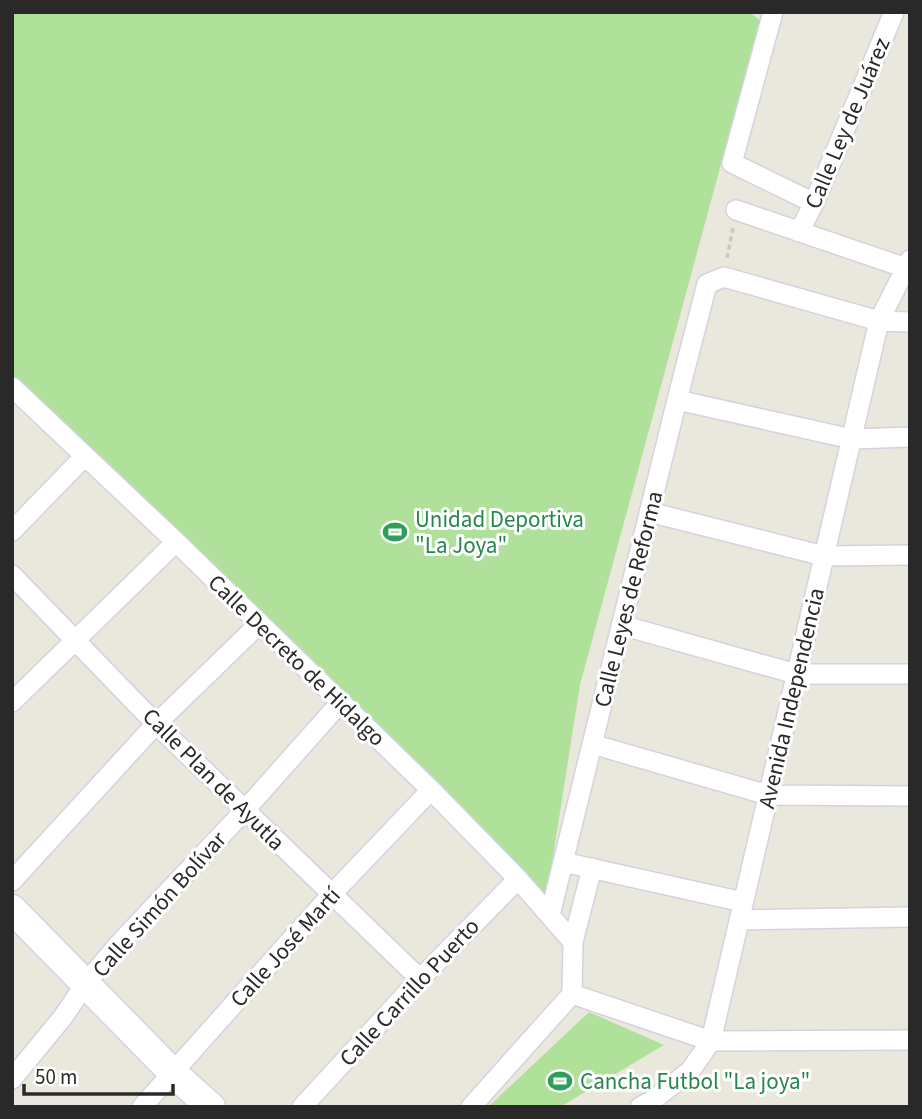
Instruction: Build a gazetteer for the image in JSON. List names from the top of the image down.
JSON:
{
  "streets": {
    "street": [
      "Calle Ley de Juárez",
      "Calle Leyes de Reforma",
      "Calle Decreto de Hidalgo",
      "Avenida Independencia",
      "Calle Plan de Ayutla",
      "Calle Simón Bolívar",
      "Calle José Martí",
      "Calle Carrillo Puerto"
    ]
  },
  "crossings": [
    ["Calle Leyes de Reforma", "Calle Decreto de Hidalgo"],
    ["Calle Decreto de Hidalgo", "Calle Simón Bolívar"],
    ["Calle Decreto de Hidalgo", "Calle José Martí"],
    ["Calle Decreto de Hidalgo", "Calle Carrillo Puerto"],
    ["Calle Plan de Ayutla", "Calle Simón Bolívar"],
    ["Calle Plan de Ayutla", "Calle José Martí"],
    ["Calle Plan de Ayutla", "Calle Carrillo Puerto"]
  ],
  "places": {
    "sports": ["Unidad Deportiva \"La Joya\"", "Cancha Futbol \"La joya\""]
  },
  "scale_bar": "50 m"
}
